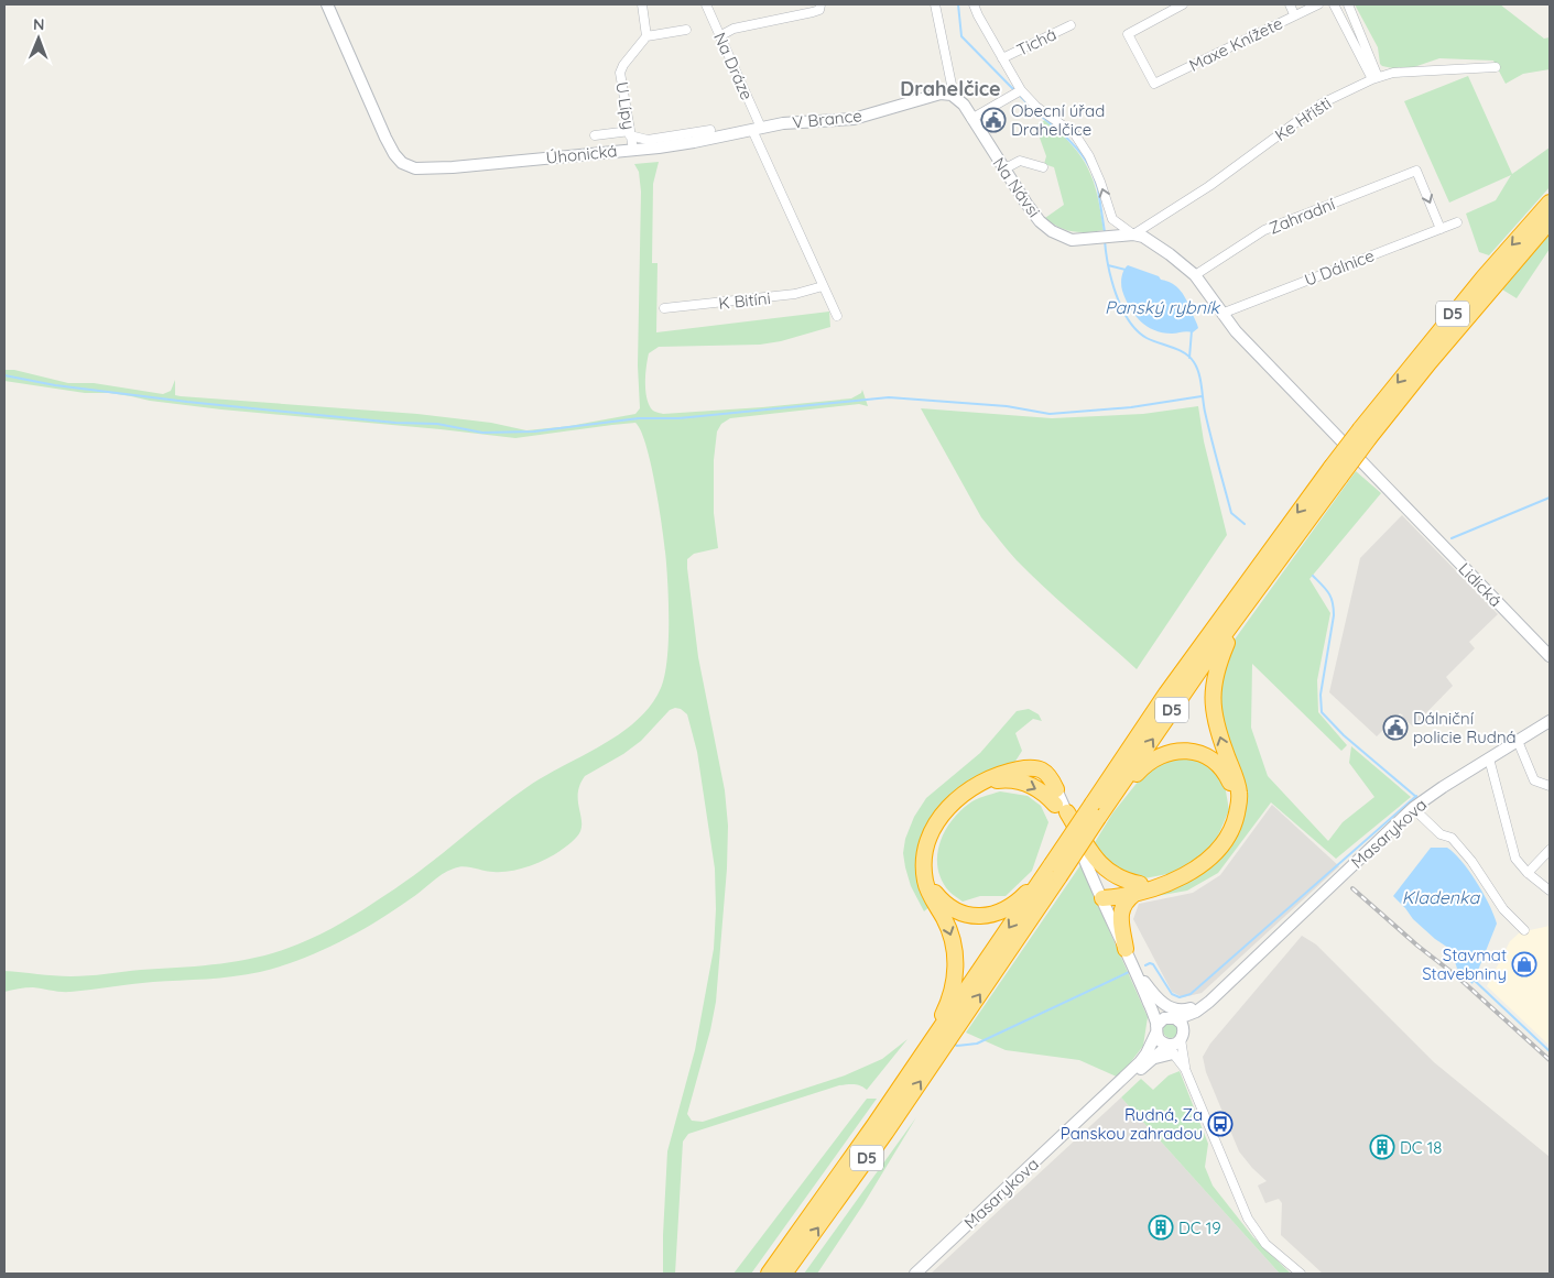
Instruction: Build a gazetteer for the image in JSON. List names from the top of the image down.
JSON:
{
  "streets": {
    "highway": ["D5"],
    "main road": [
      "V Brance",
      "Úhonická",
      "Na Návsi",
      "Lidická",
      "Masarykova"
    ],
    "street": [
      "Tichá",
      "Maxe Knížete",
      "Na Dráze",
      "U Lípy",
      "Ke Hřišti",
      "Zahradní",
      "U Dálnice",
      "K Bitíni"
    ]
  },
  "crossings": [
    ["Na Dráze", "V Brance"],
    ["Na Dráze", "Úhonická"],
    ["Na Dráze", "K Bitíni"],
    ["U Lípy", "Úhonická"],
    ["V Brance", "Úhonická"],
    ["V Brance", "Na Návsi"],
    ["Ke Hřišti", "Na Návsi"],
    ["Ke Hřišti", "Lidická"],
    ["Na Návsi", "Lidická"],
    ["Zahradní", "U Dálnice"],
    ["Zahradní", "Lidická"],
    ["U Dálnice", "Lidická"]
  ],
  "one_way": ["Zahradní"],
  "districts": ["Drahelčice"],
  "water": ["Panský rybník", "Kladenka"],
  "places": {
    "public building": ["Obecní úřad Drahelčice", "Dálniční policie Rudná"],
    "shop": ["Stavmat Stavebniny"],
    "bus stop": ["Rudná, Za Panskou zahradou"],
    "building": ["DC 18", "DC 19"]
  },
  "north": "top"
}
